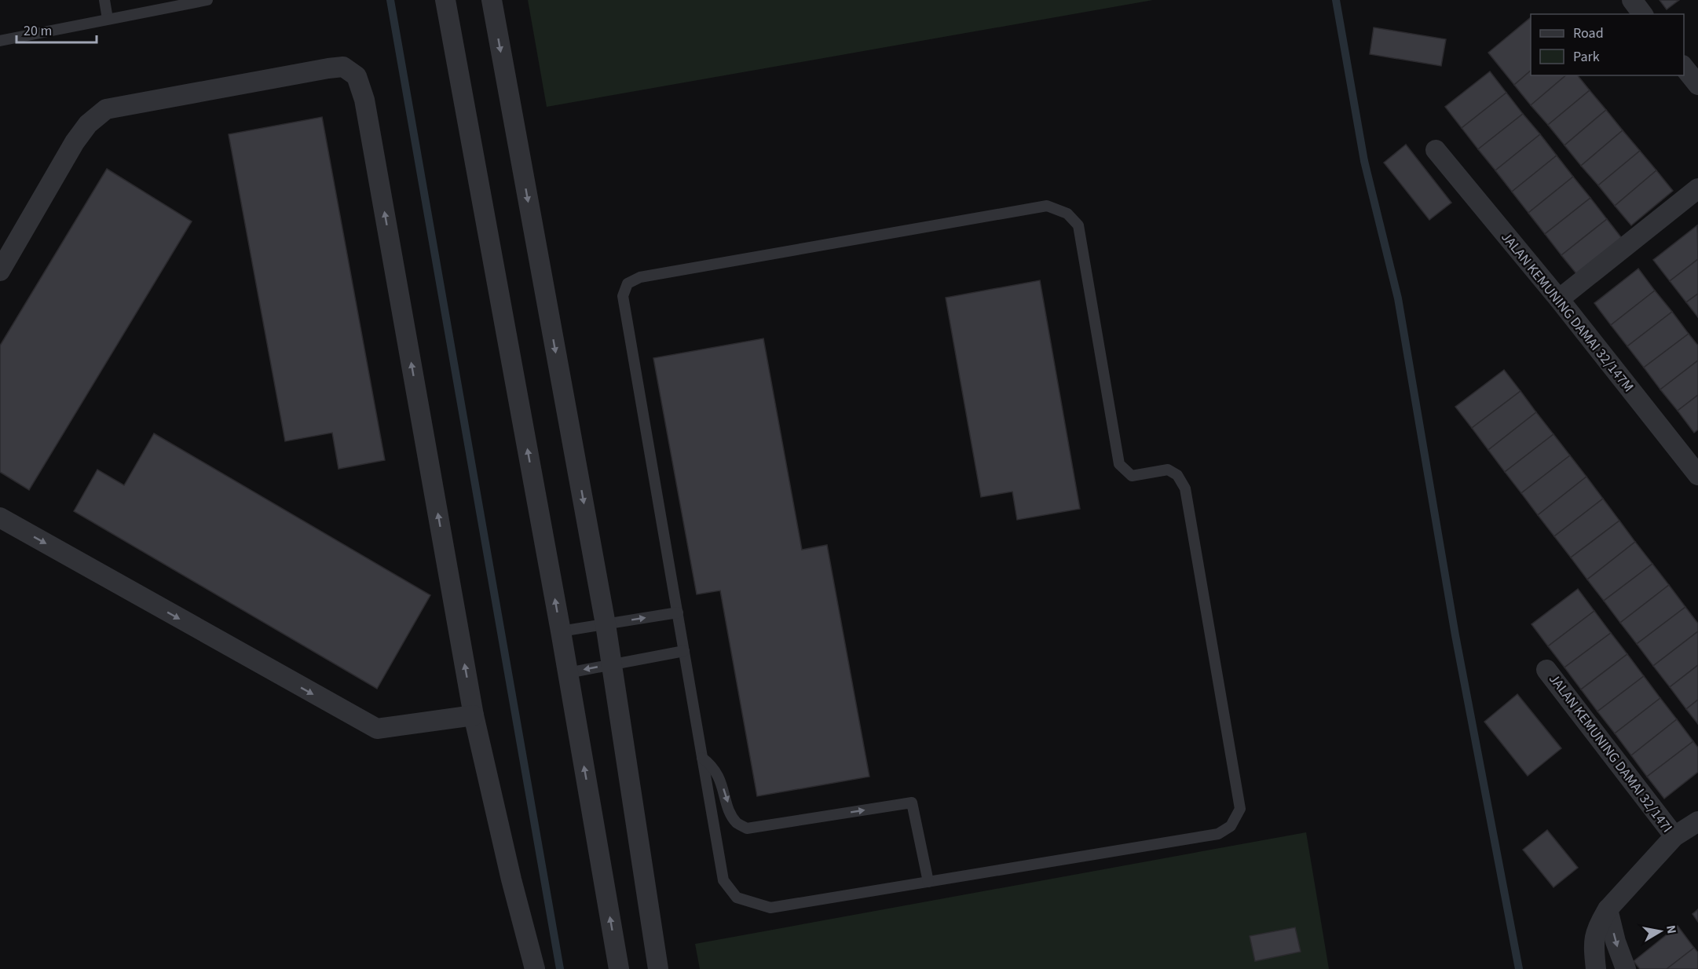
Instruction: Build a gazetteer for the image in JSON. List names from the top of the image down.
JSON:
{
  "streets": {
    "street": ["JALAN KEMUNING DAMAI 32/147M", "JALAN KEMUNING DAMAI 32/147I"]
  },
  "legend": ["Road", "Park"],
  "scale_bar": "20 m",
  "north": "right"
}
